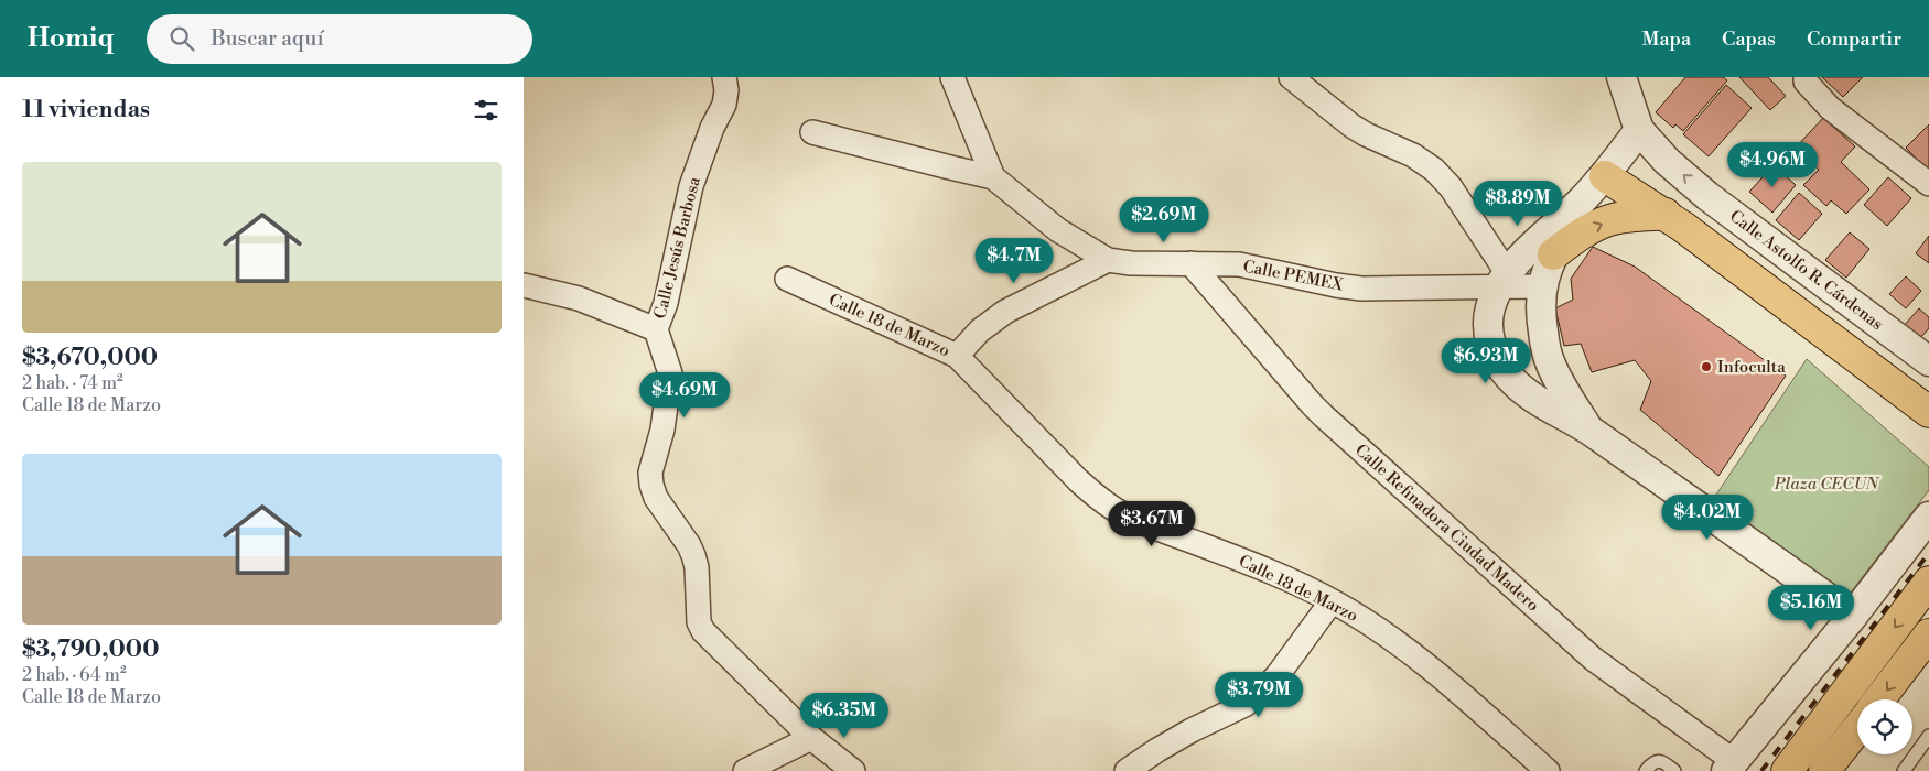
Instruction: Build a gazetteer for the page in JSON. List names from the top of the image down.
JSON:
{
  "streets": {
    "street": [
      "Calle Jesús Barbosa",
      "Calle Astolfo R. Cárdenas",
      "Calle PEMEX",
      "Calle 18 de Marzo",
      "Calle Refinadora Ciudad Madero"
    ]
  },
  "crossings": [
    ["Calle PEMEX", "Calle Refinadora Ciudad Madero"]
  ],
  "parks": ["Plaza CECUN"],
  "places": ["Infoculta"],
  "page": {
    "header": "Homiq",
    "search": "Buscar aquí",
    "nav": ["Mapa", "Capas", "Compartir"],
    "heading": "11 viviendas",
    "price": [
      "$4.96M",
      "$8.89M",
      "$2.69M",
      "$4.7M",
      "$6.93M",
      "$4.69M",
      "$4.02M",
      "$3.67M",
      "$5.16M",
      "$3.79M",
      "$6.35M"
    ],
    "list": [
      {
        "name": "$3,670,000",
        "note": "2 hab. · 74 m² · Calle 18 de Marzo"
      },
      {
        "name": "$3,790,000",
        "note": "2 hab. · 64 m² · Calle 18 de Marzo"
      }
    ]
  }
}
